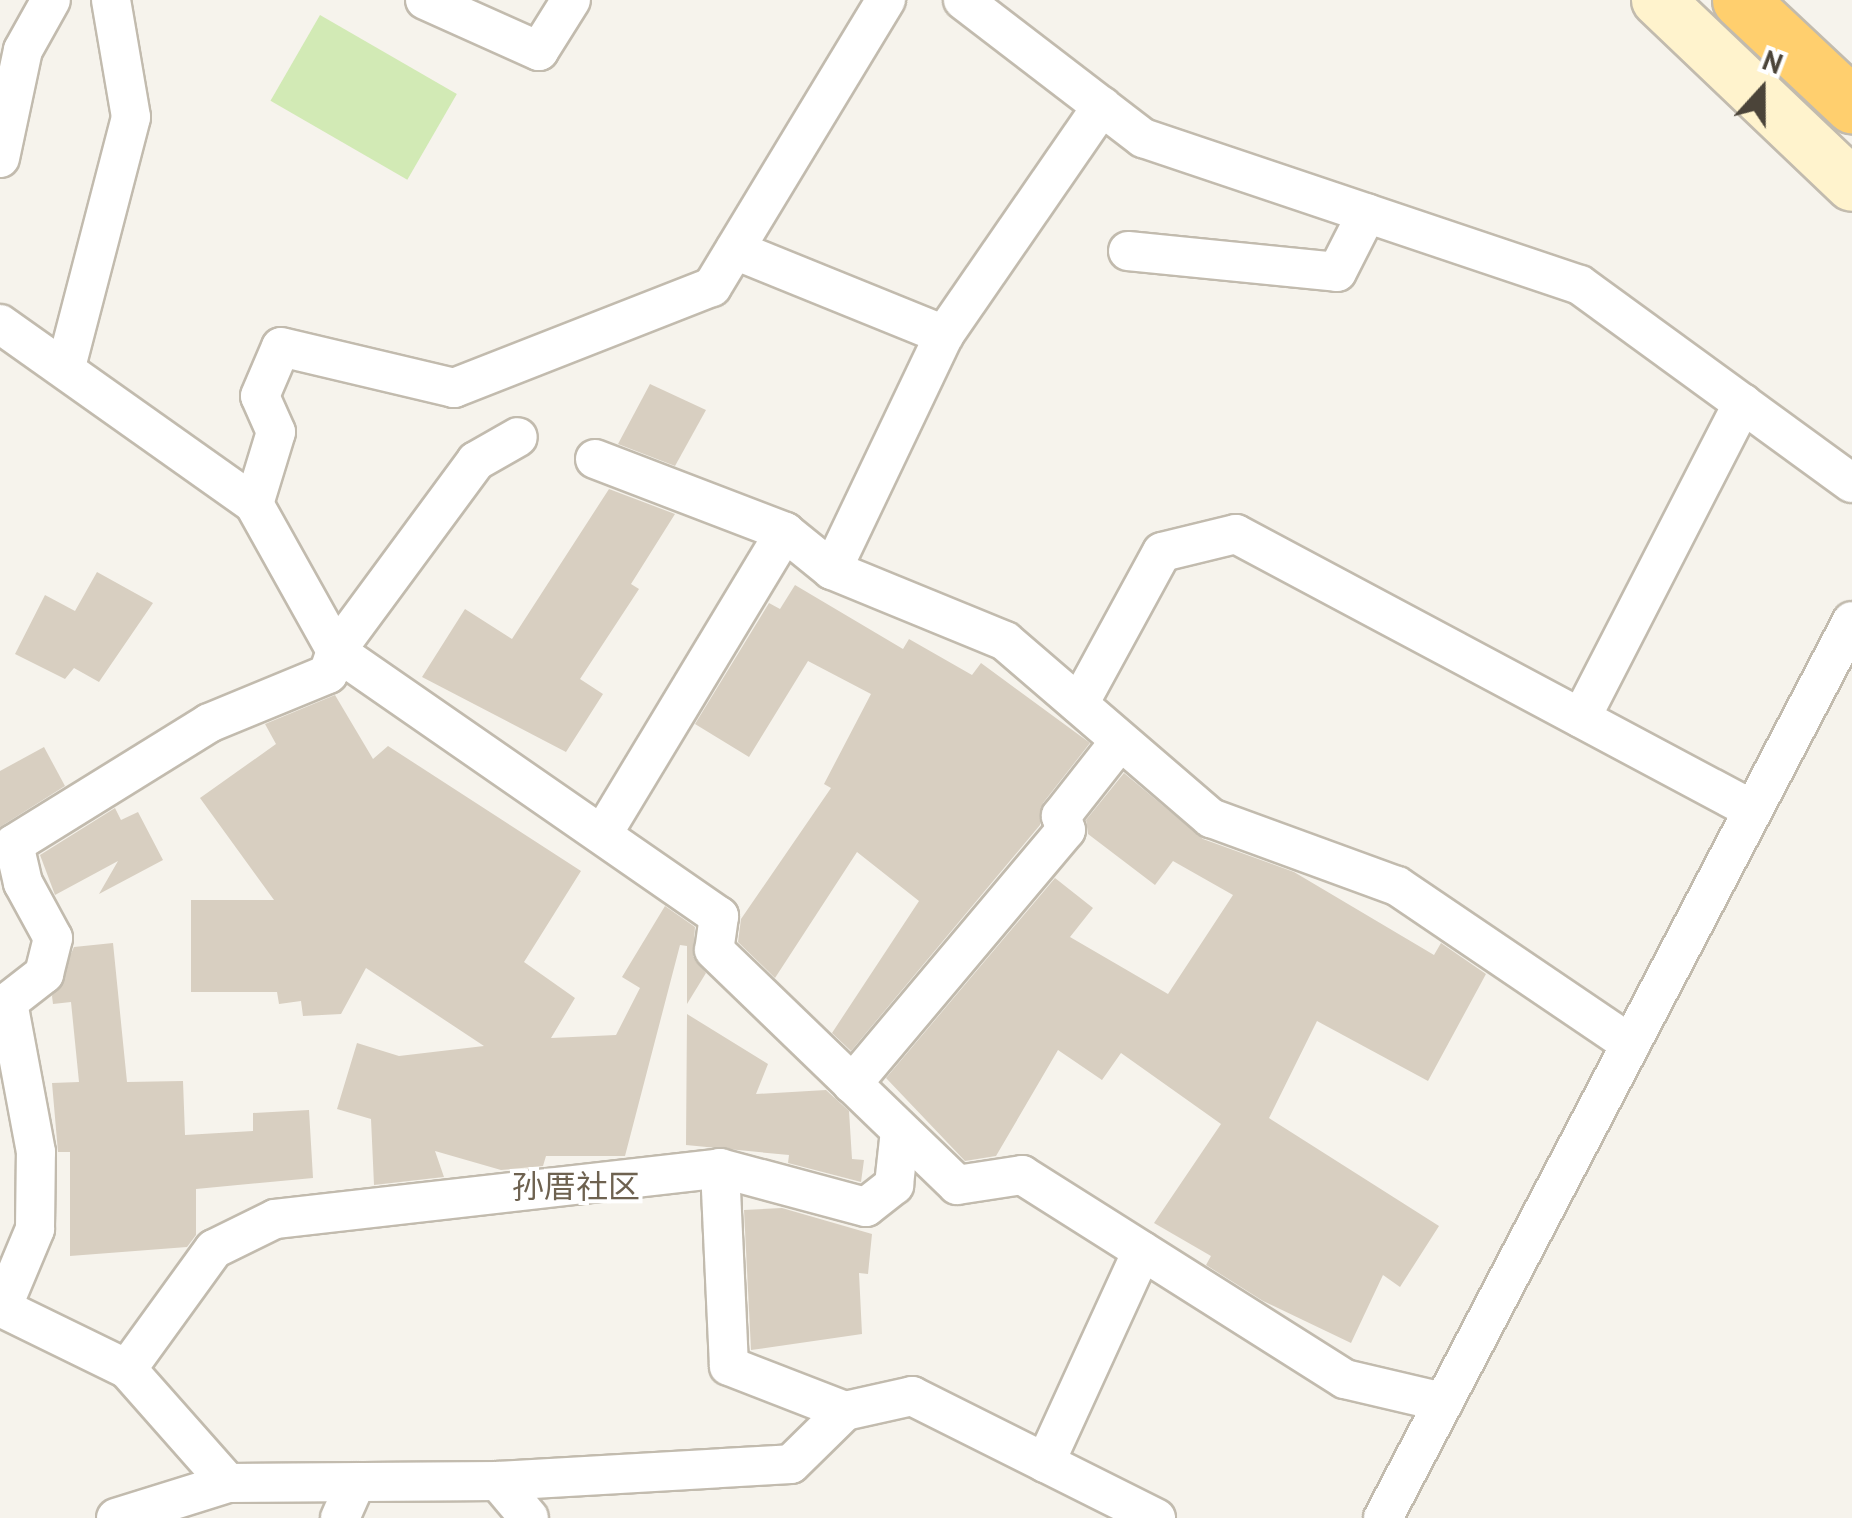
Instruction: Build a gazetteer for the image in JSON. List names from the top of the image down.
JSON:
{
  "districts": ["孙厝社区"],
  "north": "top"
}
